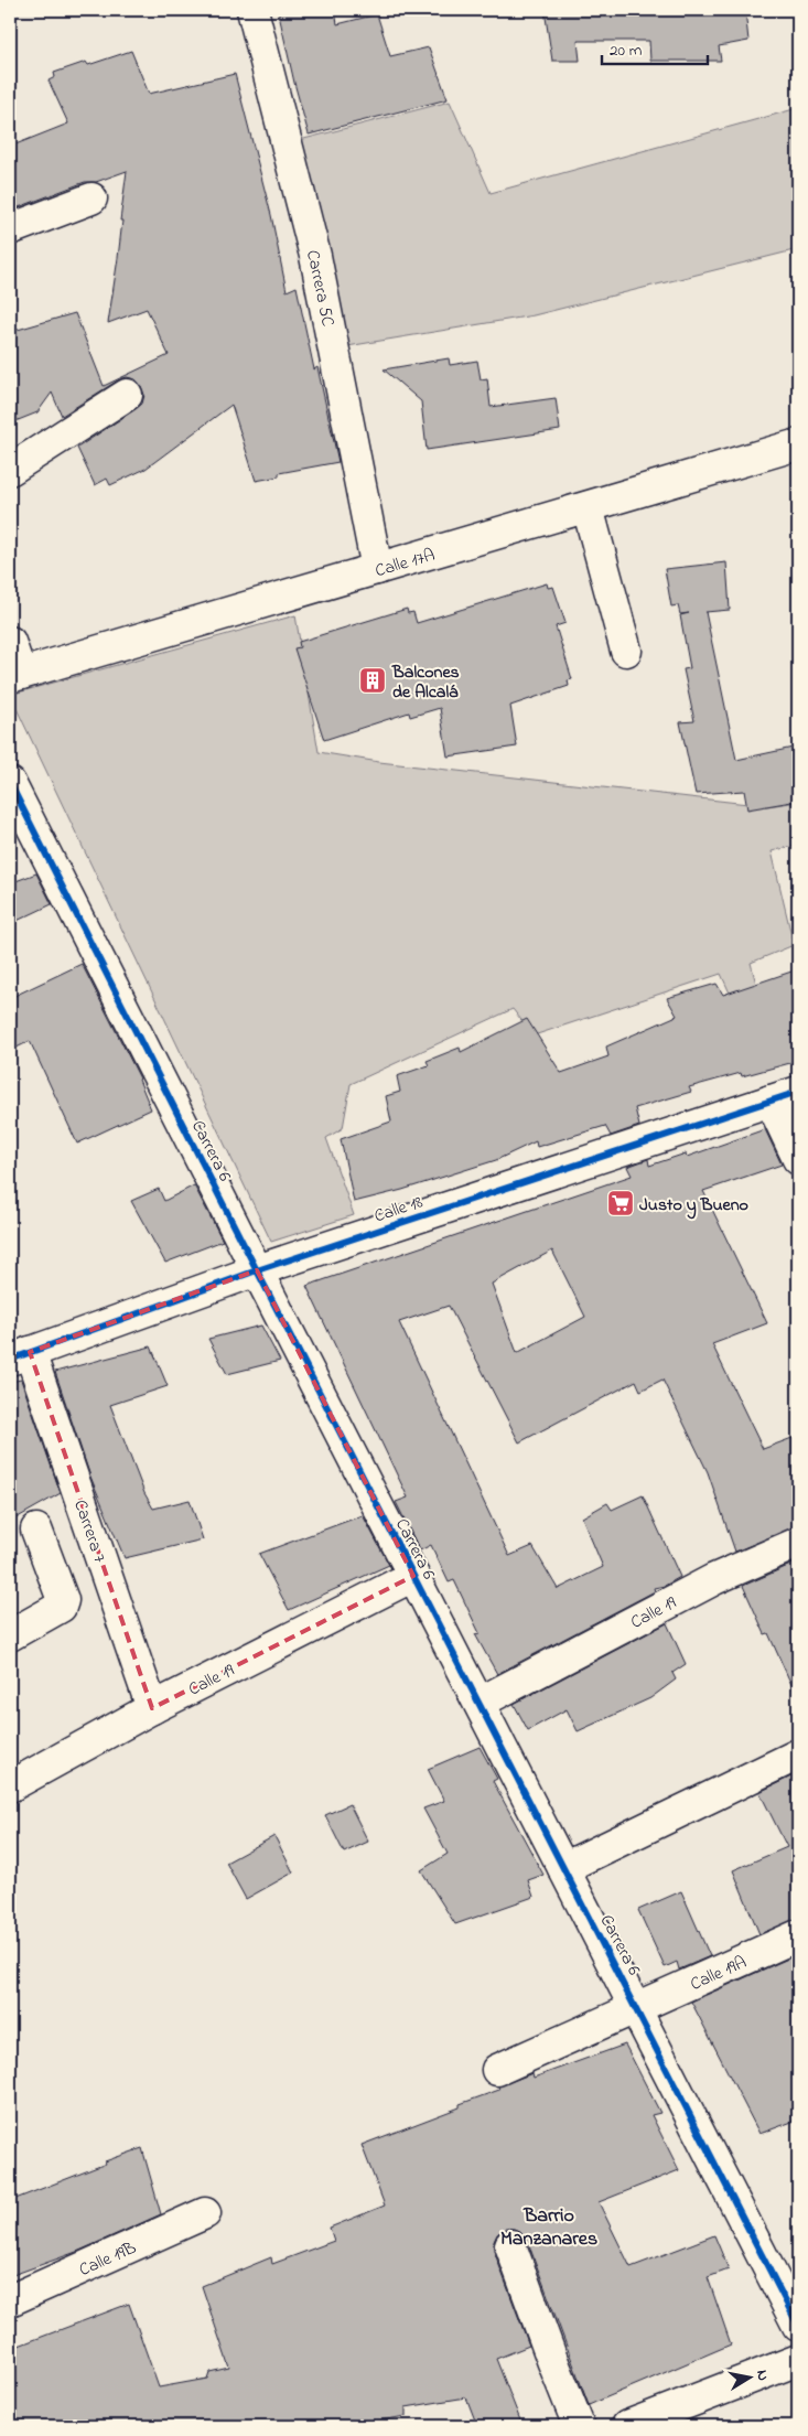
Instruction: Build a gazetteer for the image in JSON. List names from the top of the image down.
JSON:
{
  "streets": {
    "street": [
      "Carrera 5C",
      "Calle 17A",
      "Carrera 6",
      "Calle 18",
      "Carrera 7",
      "Calle 19",
      "Calle 19A",
      "Calle 19B"
    ]
  },
  "crossings": [
    ["Carrera 5C", "Calle 17A"],
    ["Carrera 6", "Calle 18"],
    ["Carrera 6", "Calle 19"],
    ["Carrera 6", "Calle 19A"],
    ["Calle 18", "Carrera 7"],
    ["Carrera 7", "Calle 19"]
  ],
  "districts": ["Barrio Manzanares"],
  "places": {
    "building": ["Balcones de Alcalá"],
    "supermarket": ["Justo y Bueno"]
  },
  "scale_bar": "20 m",
  "north": "right"
}
